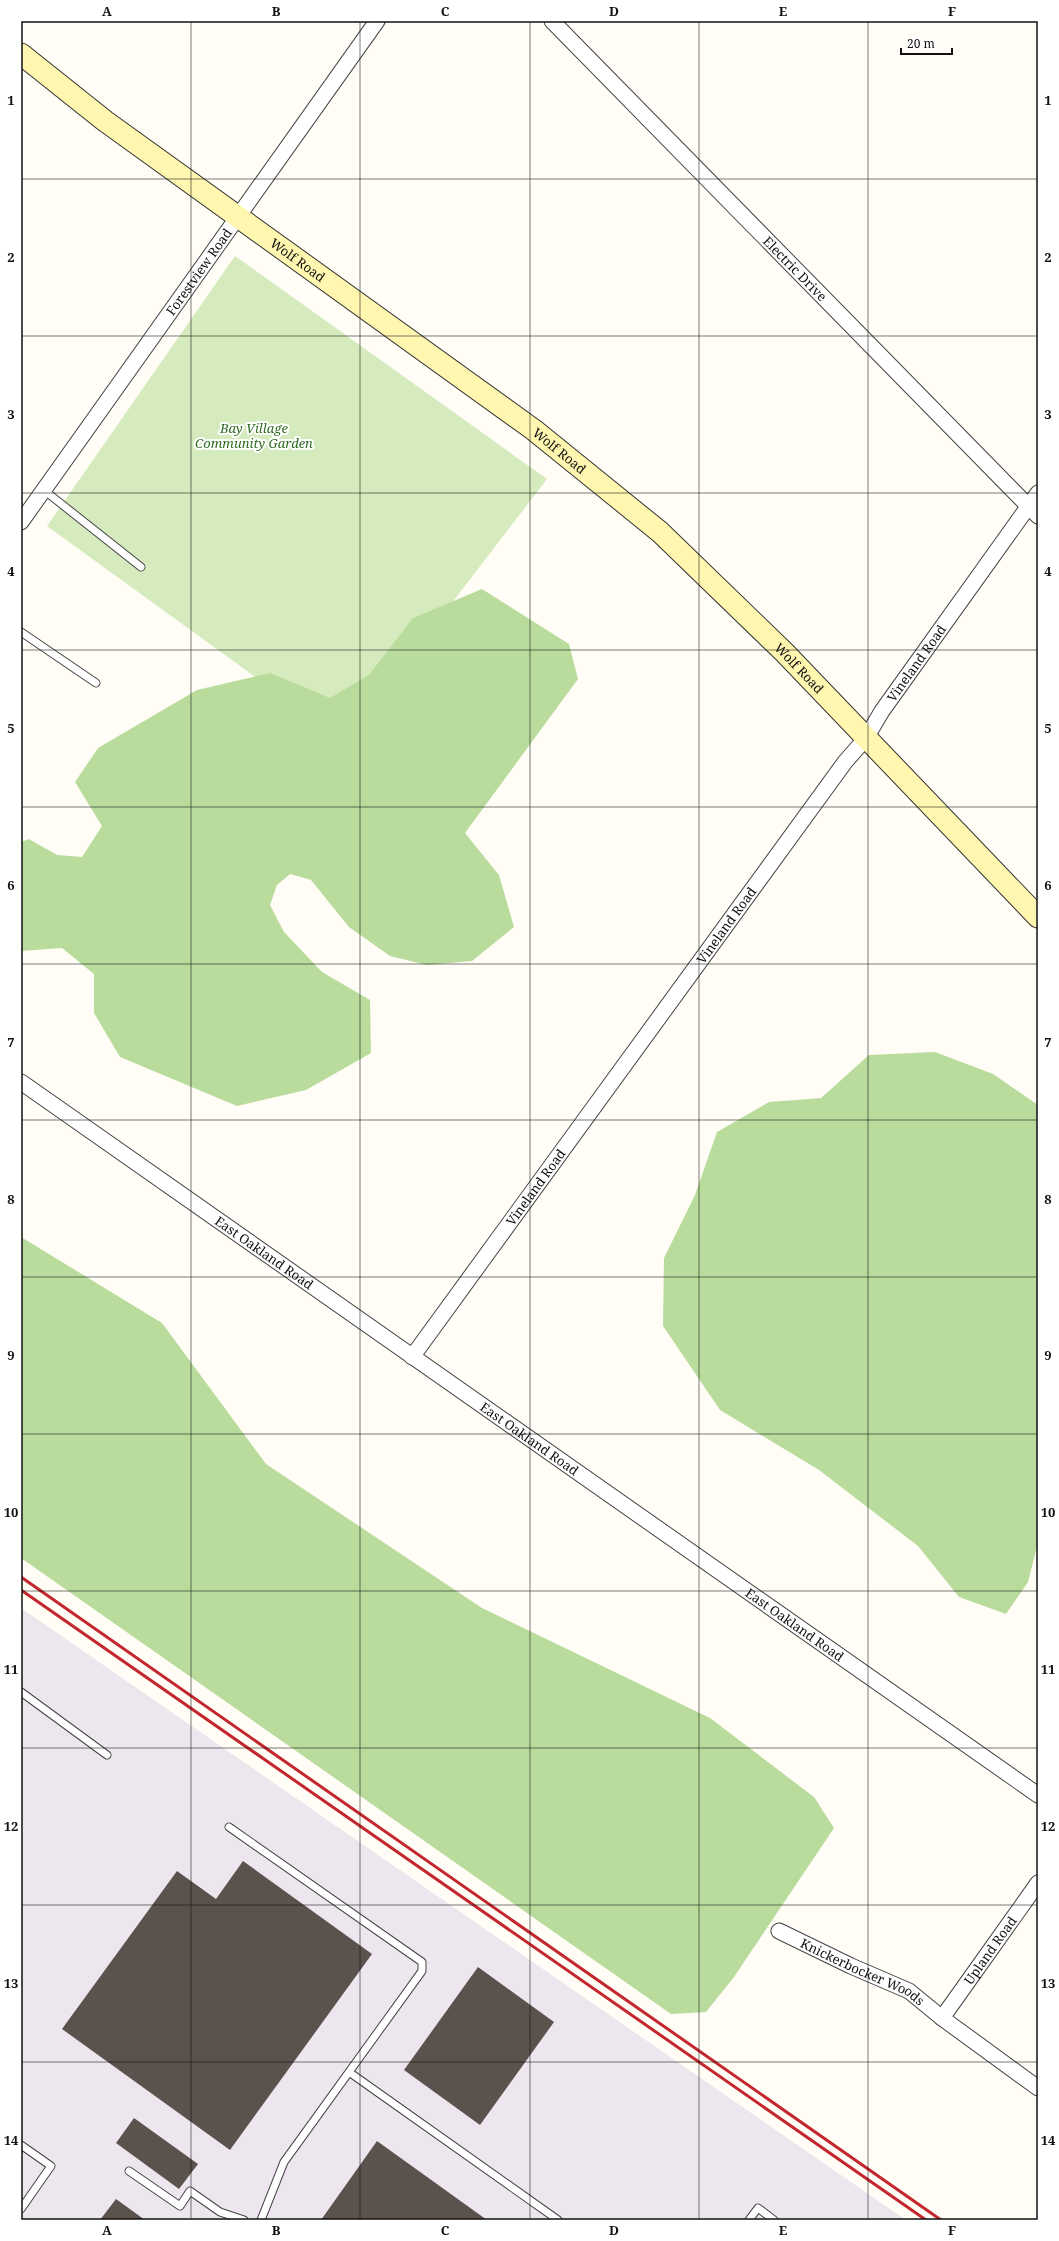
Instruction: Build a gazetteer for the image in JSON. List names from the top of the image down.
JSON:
{
  "streets": {
    "street": [
      "Wolf Road",
      "Electric Drive",
      "Forestview Road",
      "Vineland Road",
      "East Oakland Road",
      "Upland Road",
      "Knickerbocker Woods"
    ]
  },
  "crossings": [
    ["Wolf Road", "Forestview Road"],
    ["Wolf Road", "Vineland Road"],
    ["Electric Drive", "Vineland Road"],
    ["Vineland Road", "East Oakland Road"],
    ["Upland Road", "Knickerbocker Woods"]
  ],
  "parks": ["Bay Village Community Garden"],
  "scale_bar": "20 m",
  "grid": {
    "columns": [
      "A",
      "B",
      "C",
      "D",
      "E",
      "F"
    ],
    "rows": [
      "1",
      "2",
      "3",
      "4",
      "5",
      "6",
      "7",
      "8",
      "9",
      "10",
      "11",
      "12",
      "13",
      "14"
    ]
  }
}
